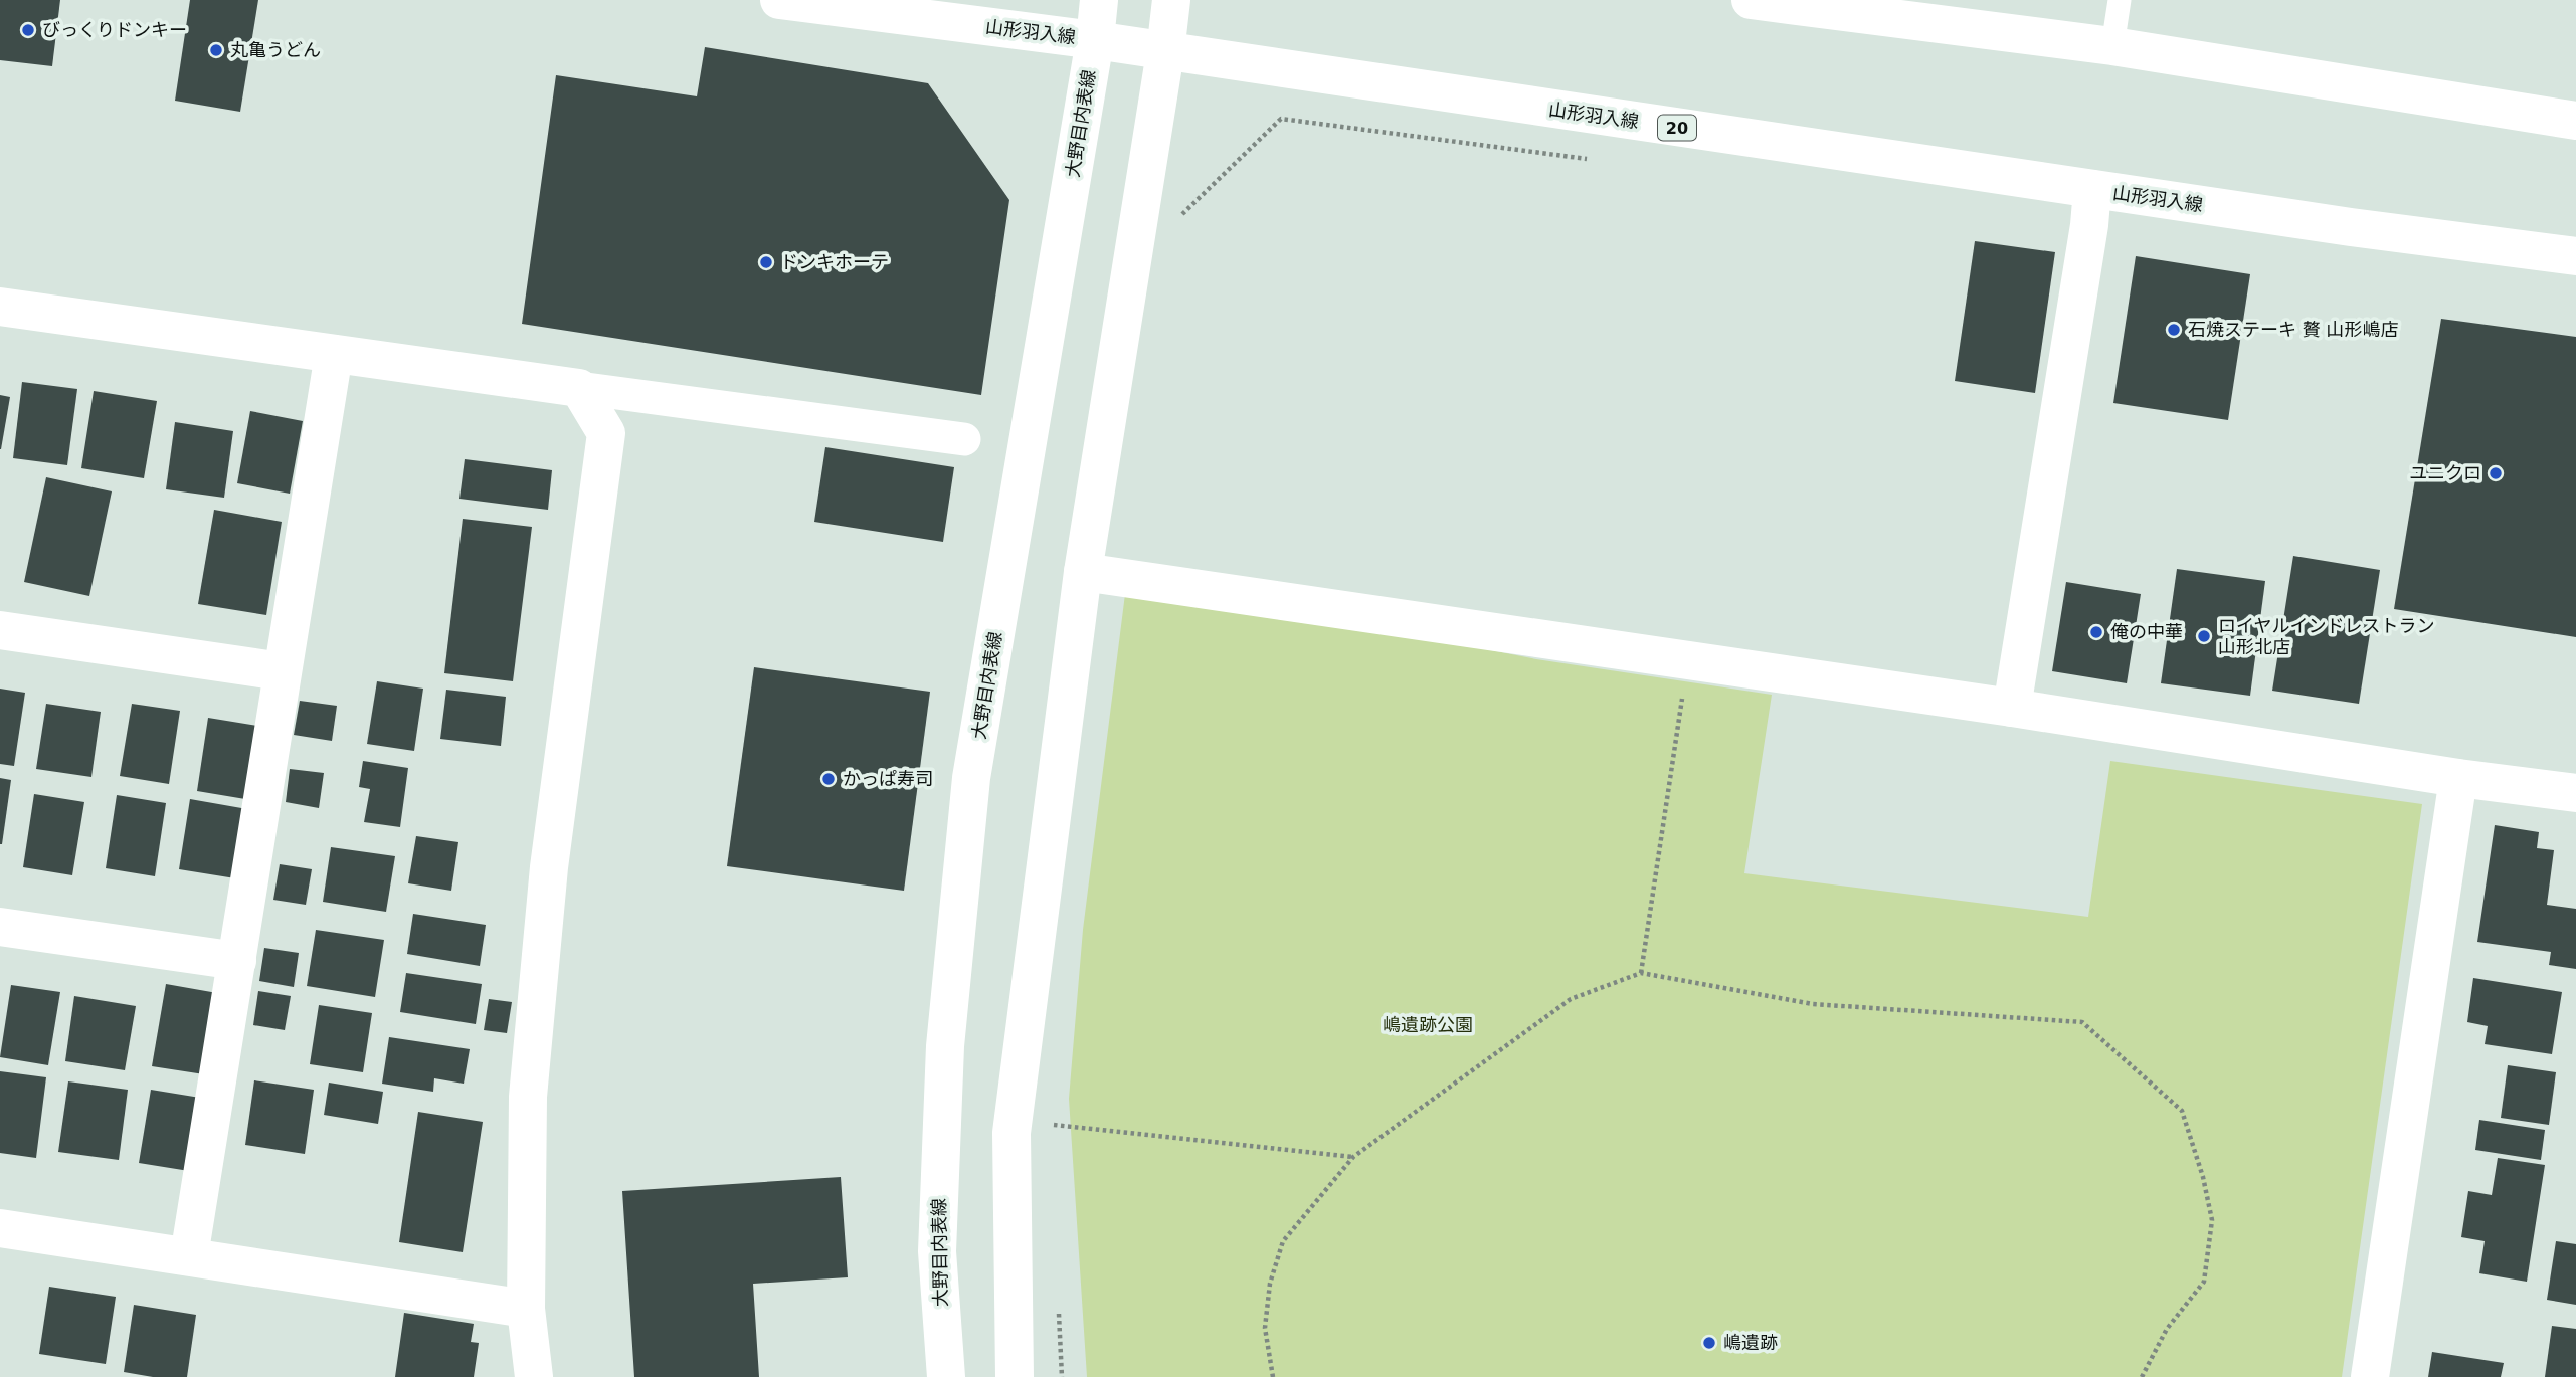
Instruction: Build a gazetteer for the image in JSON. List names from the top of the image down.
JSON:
{
  "streets": {
    "street": ["山形羽入線", "大野目内表線", "20"]
  },
  "crossings": [
    ["山形羽入線", "大野目内表線"]
  ],
  "parks": ["嶋遺跡公園"],
  "places": [
    "びっくりドンキー",
    "丸亀うどん",
    "ドンキホーテ",
    "石焼ステーキ 贅 山形嶋店",
    "ユニクロ",
    "俺の中華",
    "ロイヤルインドレストラン 山形北店",
    "かっぱ寿司",
    "嶋遺跡"
  ]
}
